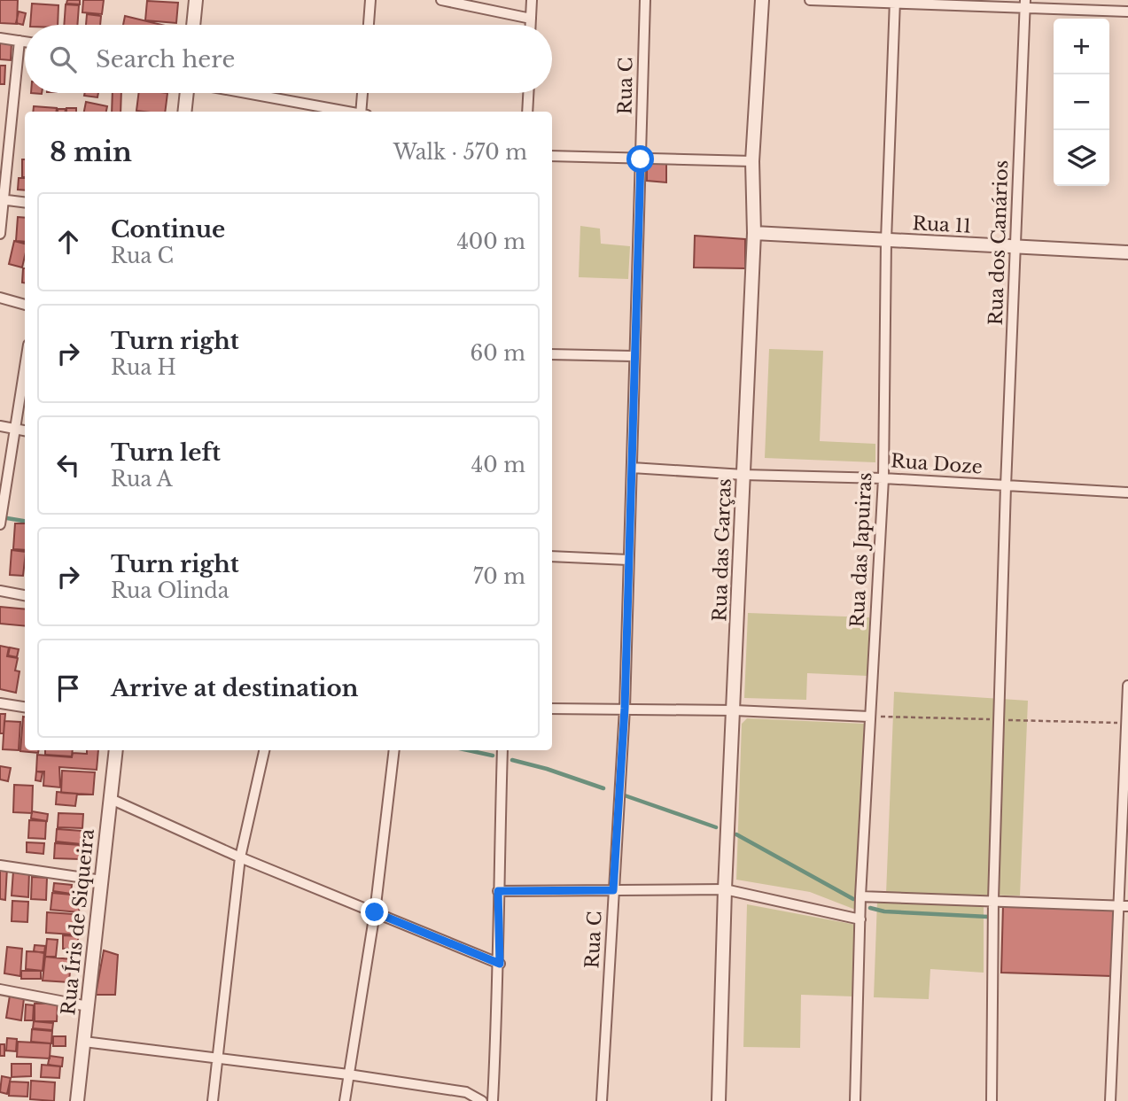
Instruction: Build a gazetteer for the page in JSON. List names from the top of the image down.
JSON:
{
  "streets": {
    "street": [
      "Rua C",
      "Rua 11",
      "Rua dos Canários",
      "Rua Doze",
      "Rua das Garças",
      "Rua das Japuiras",
      "Rua Íris de Siqueira"
    ]
  },
  "crossings": [
    ["Rua C", "Rua Doze"],
    ["Rua 11", "Rua dos Canários"],
    ["Rua 11", "Rua das Garças"],
    ["Rua 11", "Rua das Japuiras"],
    ["Rua dos Canários", "Rua Doze"],
    ["Rua Doze", "Rua das Garças"],
    ["Rua Doze", "Rua das Japuiras"]
  ],
  "page": {
    "map_buttons": ["+", "−"],
    "search": "Search here",
    "heading": ["8 min", "Walk · 570 m"],
    "list": [
      ["Continue", "Rua C", "400 m"],
      ["Turn right", "Rua H", "60 m"],
      ["Turn left", "Rua A", "40 m"],
      ["Turn right", "Rua Olinda", "70 m"],
      "Arrive at destination"
    ]
  }
}
